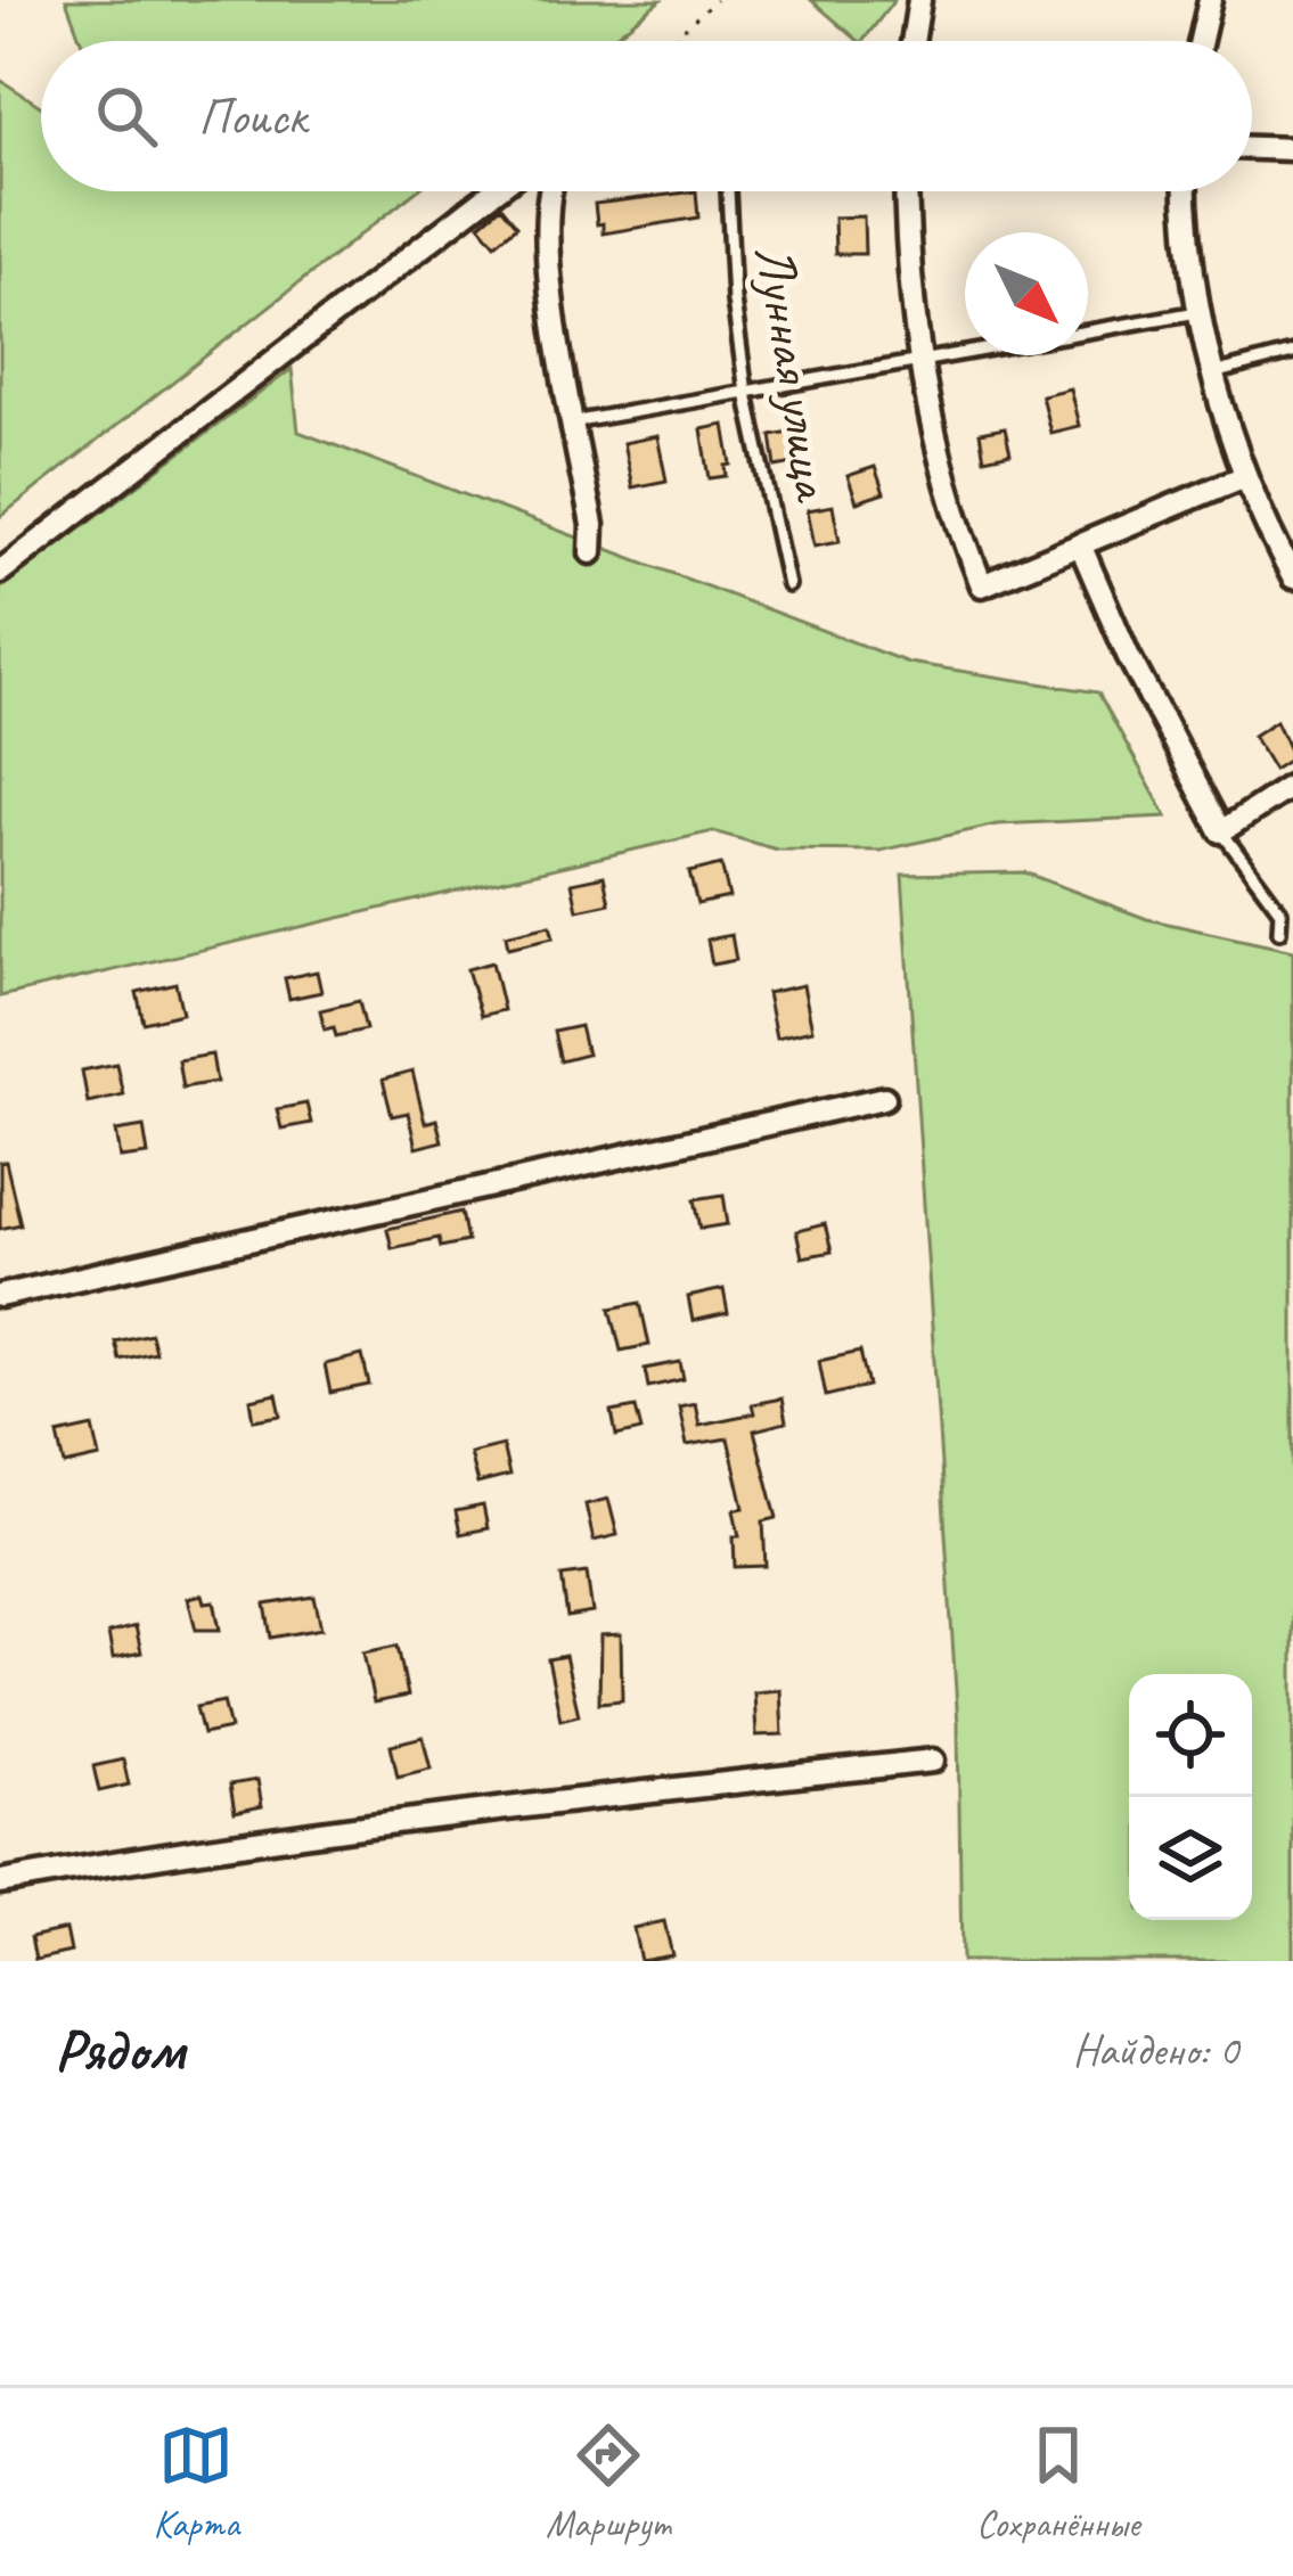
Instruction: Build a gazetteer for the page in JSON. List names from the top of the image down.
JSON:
{
  "streets": {
    "lane": ["Лунная улица"]
  },
  "north": "bottom right",
  "page": {
    "search": "Поиск",
    "heading": ["Рядом", "Найдено: 0"],
    "nav": ["Карта", "Маршрут", "Сохранённые"]
  }
}
